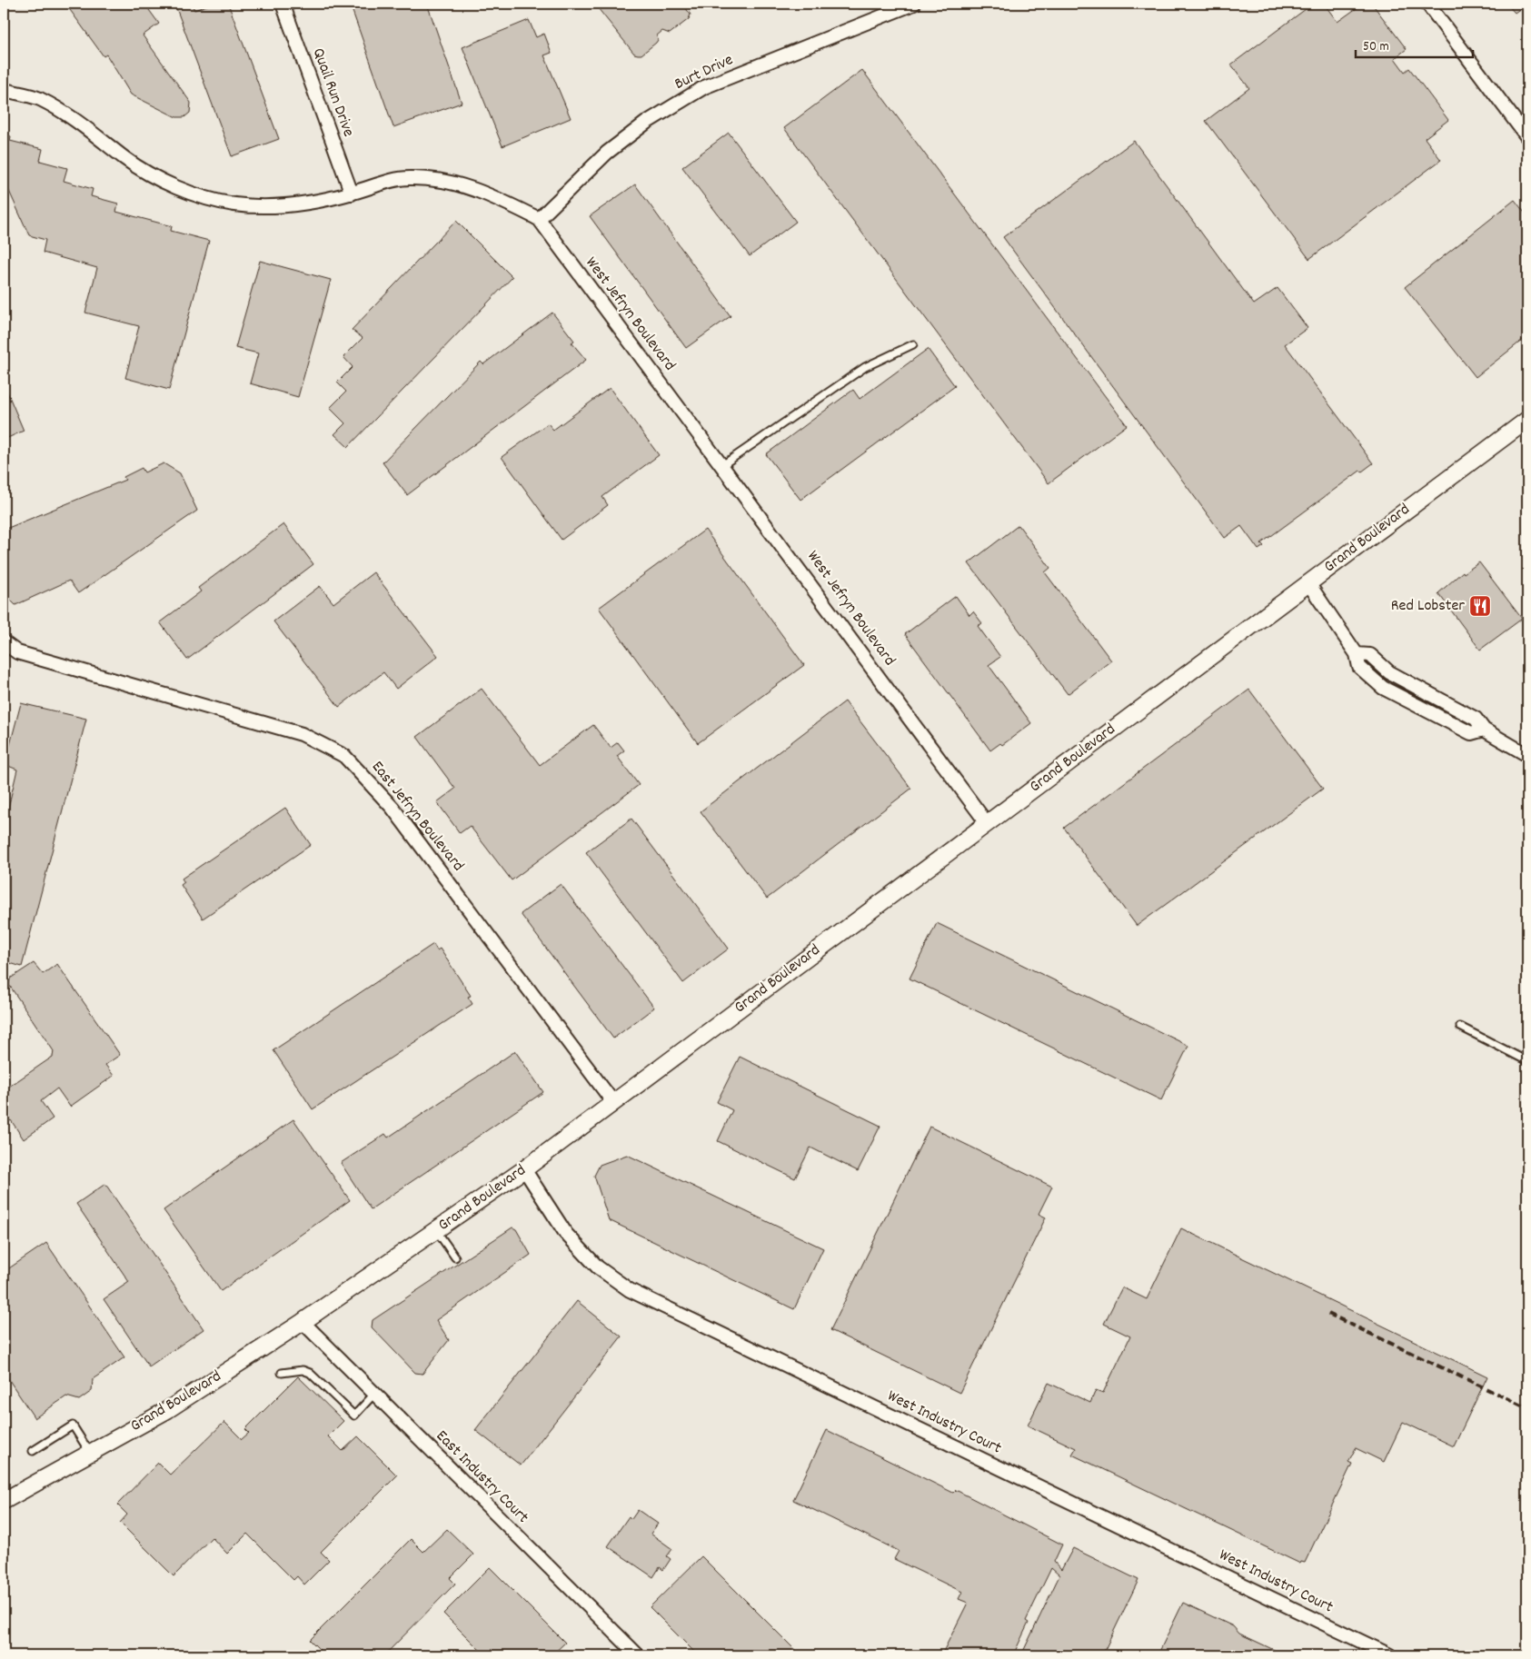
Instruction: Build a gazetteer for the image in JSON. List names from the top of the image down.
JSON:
{
  "streets": {
    "street": [
      "Burt Drive",
      "Quail Run Drive",
      "West Jefryn Boulevard",
      "Grand Boulevard",
      "East Jefryn Boulevard",
      "West Industry Court",
      "East Industry Court"
    ]
  },
  "crossings": [
    ["Burt Drive", "West Jefryn Boulevard"],
    ["Quail Run Drive", "West Jefryn Boulevard"],
    ["West Jefryn Boulevard", "Grand Boulevard"],
    ["Grand Boulevard", "East Jefryn Boulevard"],
    ["Grand Boulevard", "West Industry Court"],
    ["Grand Boulevard", "East Industry Court"]
  ],
  "places": {
    "restaurant": ["Red Lobster"]
  },
  "scale_bar": "50 m"
}
